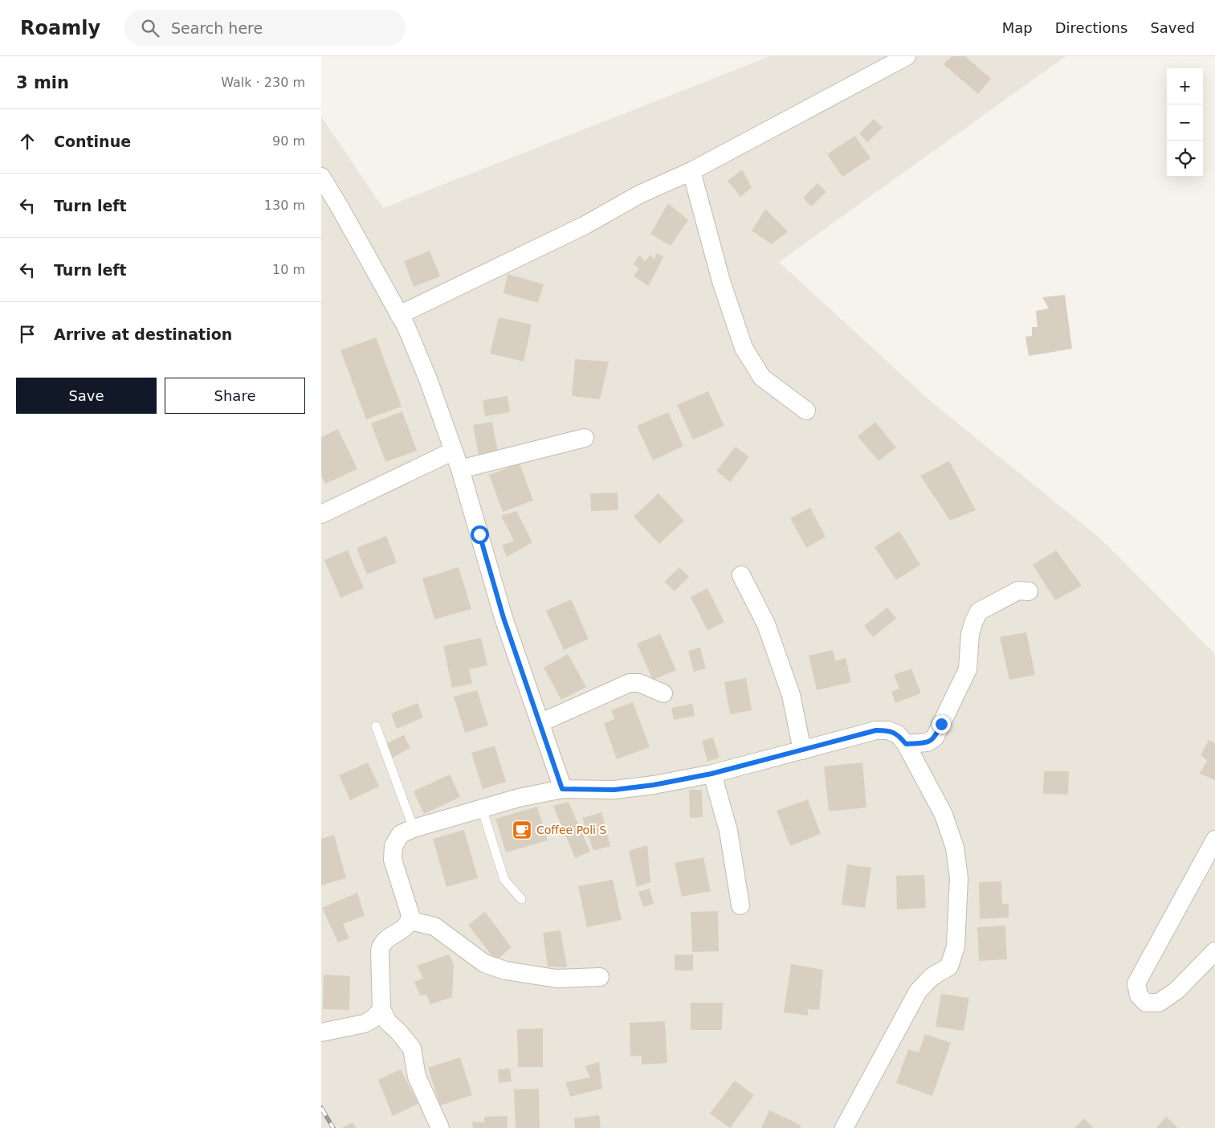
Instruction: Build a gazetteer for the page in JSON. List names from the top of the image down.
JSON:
{
  "places": {
    "cafe": ["Coffee Poli S"]
  },
  "page": {
    "header": "Roamly",
    "search": "Search here",
    "nav": ["Map", "Directions", "Saved"],
    "heading": ["3 min", "Walk · 230 m"],
    "map_buttons": ["+", "−"],
    "list": [
      ["Continue", "90 m"],
      ["Turn left", "130 m"],
      ["Turn left", "10 m"],
      "Arrive at destination"
    ],
    "buttons": ["Save", "Share"]
  }
}
